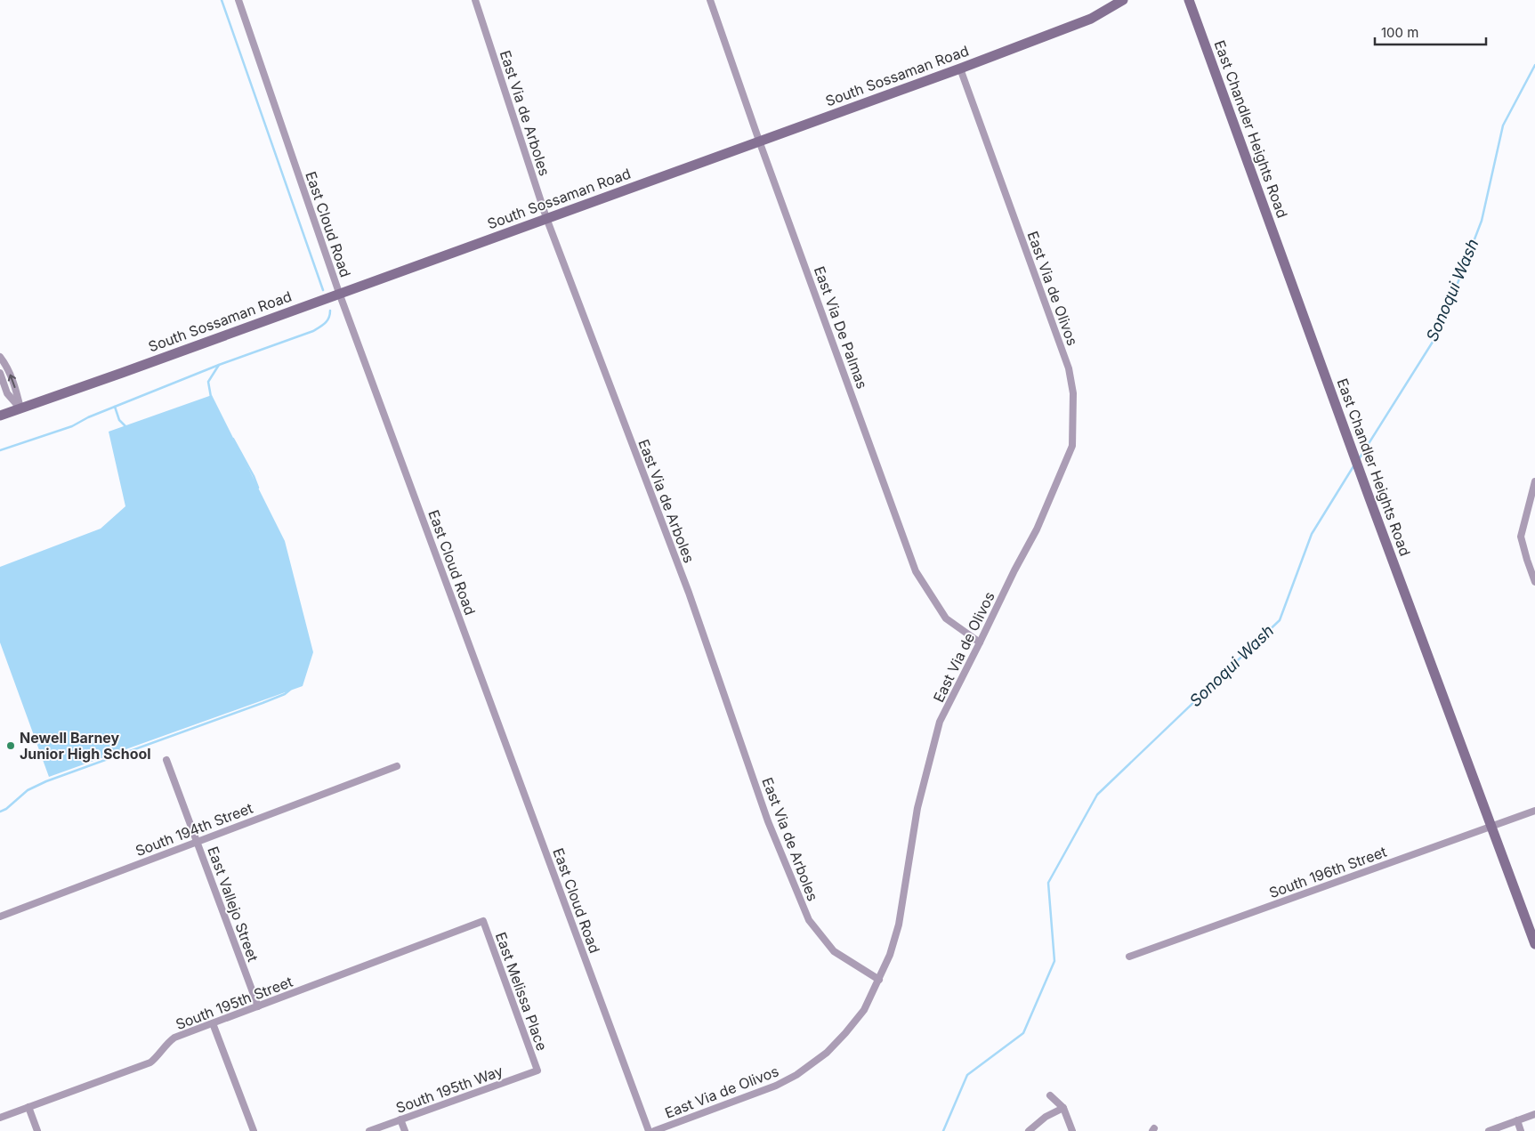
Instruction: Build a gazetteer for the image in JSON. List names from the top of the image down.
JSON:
{
  "streets": {
    "main road": ["South Sossaman Road", "East Chandler Heights Road"],
    "street": [
      "East Via de Arboles",
      "East Cloud Road",
      "East Via de Olivos",
      "East Via De Palmas",
      "South 194th Street",
      "South 196th Street",
      "East Vallejo Street",
      "East Melissa Place",
      "South 195th Street",
      "South 195th Way"
    ]
  },
  "crossings": [
    ["South Sossaman Road", "East Via de Arboles"],
    ["South Sossaman Road", "East Cloud Road"],
    ["South Sossaman Road", "East Via de Olivos"],
    ["South Sossaman Road", "East Via De Palmas"],
    ["East Via de Arboles", "East Via de Olivos"],
    ["East Chandler Heights Road", "South 196th Street"],
    ["East Via de Olivos", "East Via De Palmas"],
    ["South 194th Street", "East Vallejo Street"],
    ["East Vallejo Street", "South 195th Street"],
    ["East Melissa Place", "South 195th Street"],
    ["East Melissa Place", "South 195th Way"]
  ],
  "water": ["Sonoqui Wash"],
  "places": ["Newell Barney Junior High School"],
  "scale_bar": "100 m"
}
